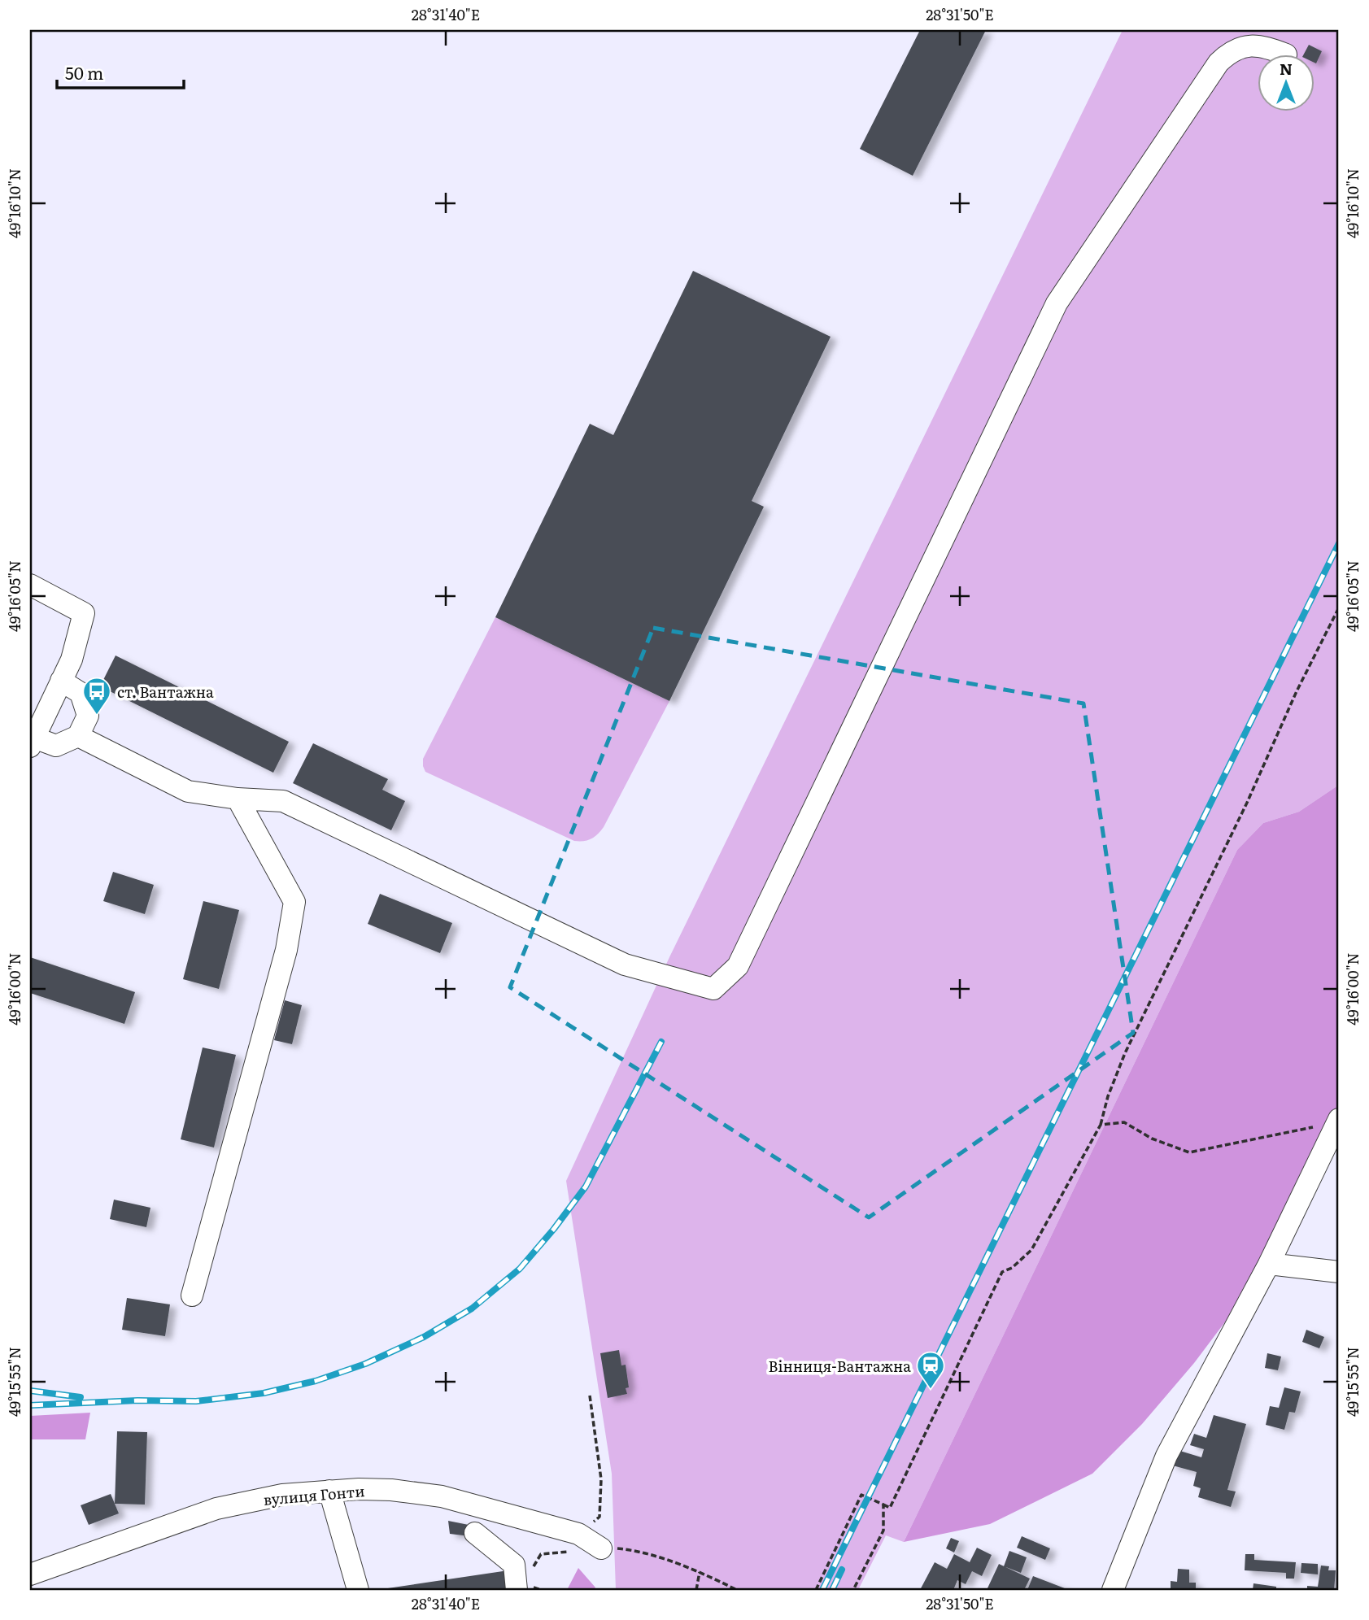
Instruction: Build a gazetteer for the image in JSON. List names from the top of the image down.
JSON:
{
  "streets": {
    "street": ["вулиця Гонти"]
  },
  "places": {
    "bus stop": ["ст. Вантажна"],
    "station": ["Вінниця-Вантажна"]
  },
  "scale_bar": "50 m",
  "north": "top",
  "coordinates": [
    "28°31'40\"E",
    "28°31'50\"E",
    "49°16'10\"N",
    "49°16'05\"N",
    "49°16'00\"N",
    "49°15'55\"N"
  ]
}
